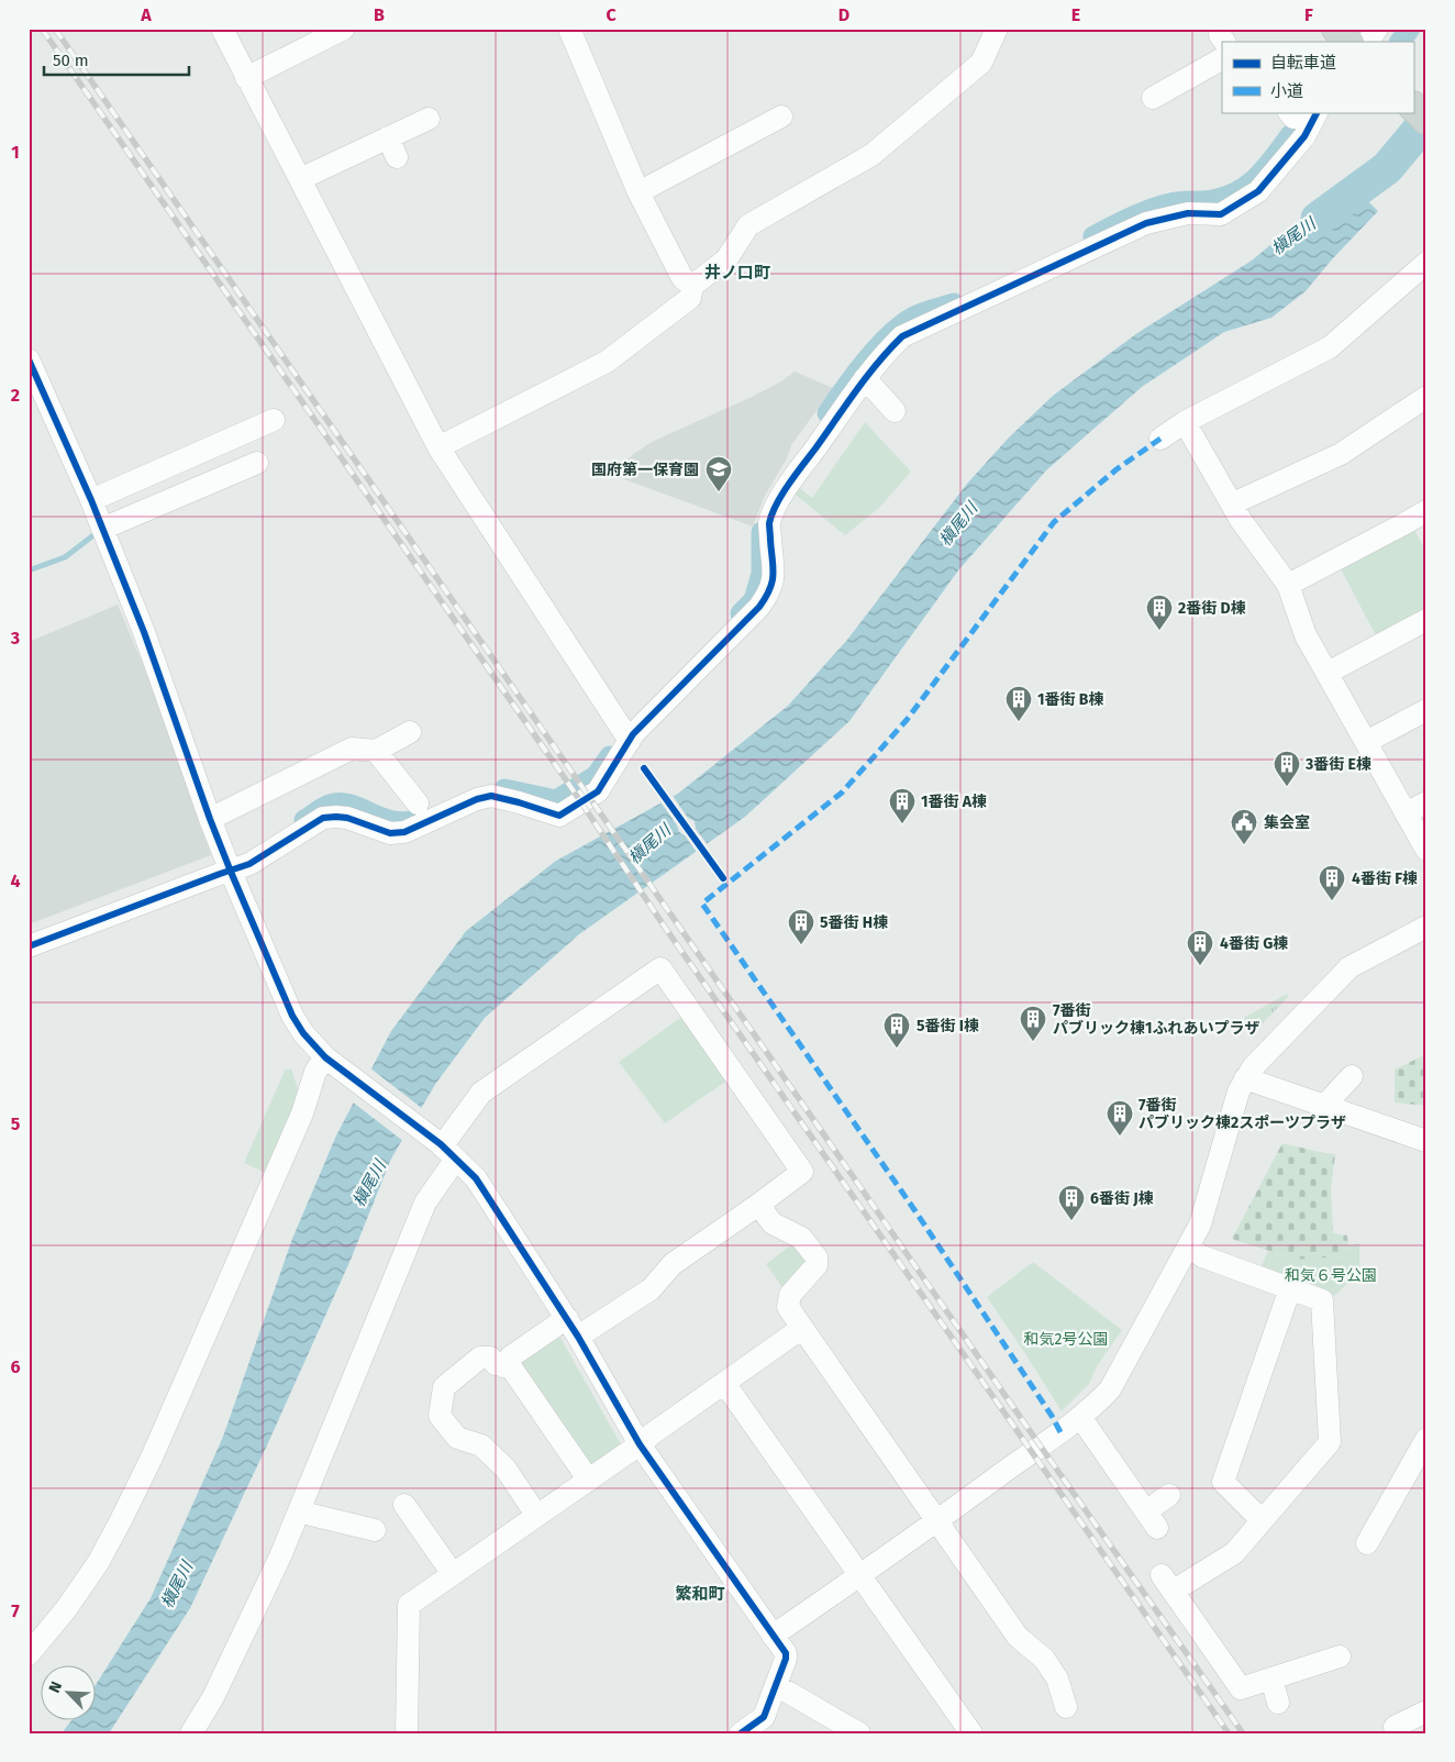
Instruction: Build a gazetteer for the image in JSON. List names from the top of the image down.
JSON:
{
  "districts": ["井ノ口町", "繁和町"],
  "water": ["槇尾川"],
  "parks": ["和気６号公園", "和気2号公園"],
  "places": {
    "school or university": ["国府第一保育園"],
    "building": [
      "2番街 D棟",
      "1番街 B棟",
      "3番街 E棟",
      "1番街 A棟",
      "4番街 F棟",
      "5番街 H棟",
      "4番街 G棟",
      "7番街 パブリック棟1ふれあいプラザ",
      "5番街 I棟",
      "7番街 パブリック棟2スポーツプラザ",
      "6番街 J棟"
    ],
    "public building": ["集会室"]
  },
  "legend": ["自転車道", "小道"],
  "scale_bar": "50 m",
  "north": "top left",
  "grid": {
    "columns": [
      "A",
      "B",
      "C",
      "D",
      "E",
      "F"
    ],
    "rows": [
      "1",
      "2",
      "3",
      "4",
      "5",
      "6",
      "7"
    ]
  }
}
